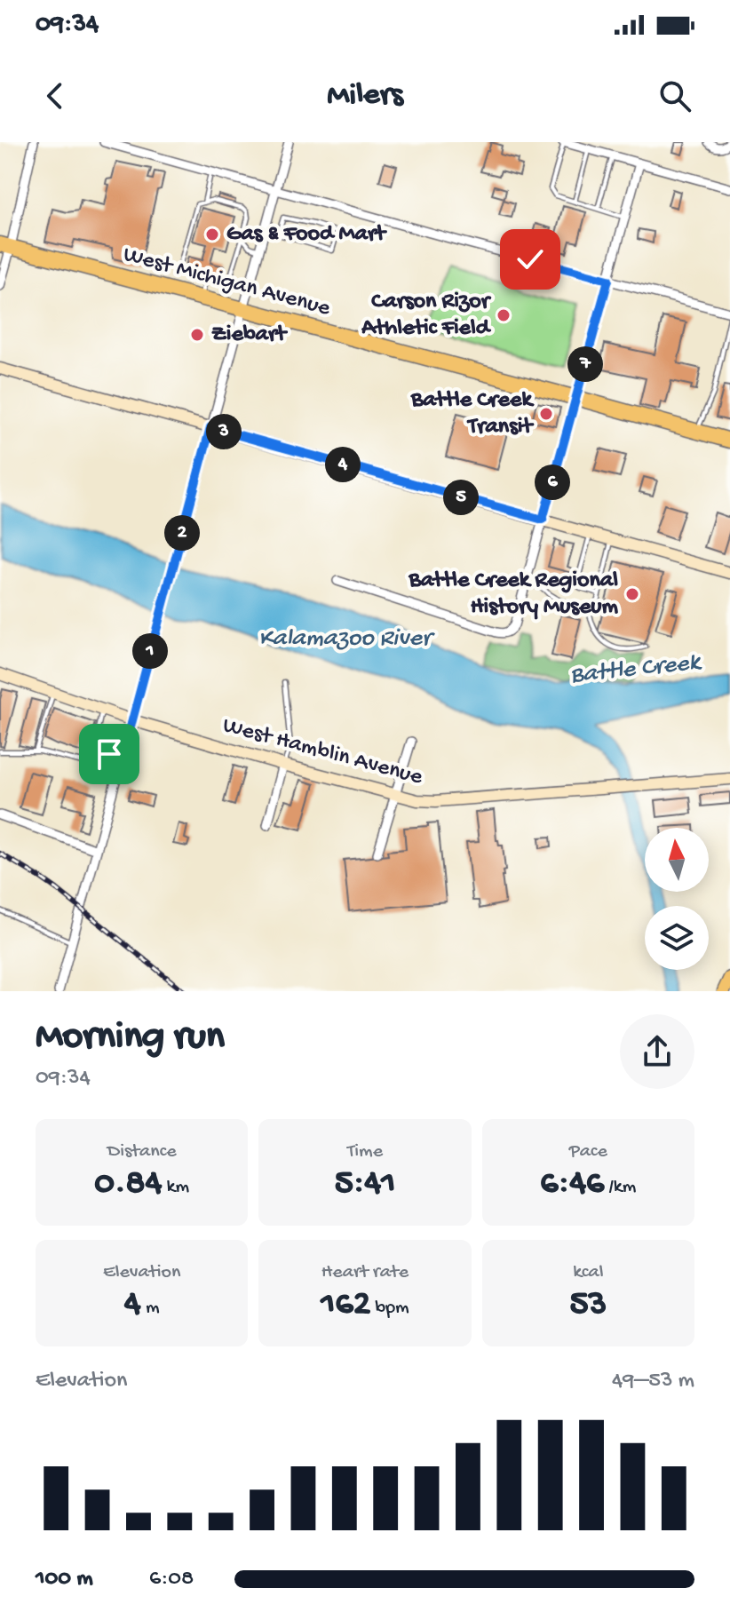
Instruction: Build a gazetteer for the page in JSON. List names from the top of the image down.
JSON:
{
  "streets": {
    "highway": ["West Michigan Avenue"],
    "street": ["West Hamblin Avenue"]
  },
  "water": ["Kalamazoo River", "Battle Creek"],
  "places": [
    "Gas & Food Mart",
    "Carson Rizor Athletic Field",
    "Ziebart",
    "Battle Creek Transit",
    "Battle Creek Regional History Museum"
  ],
  "north": "top",
  "page": {
    "status": "09:34",
    "header": "Milers",
    "pins": [
      "7",
      "3",
      "4",
      "6",
      "5",
      "2",
      "1"
    ],
    "heading": ["Morning run", "09:34"],
    "stats": [
      ["Distance", "0.84 km"],
      ["Time", "5:41"],
      ["Pace", "6:46 /km"],
      ["Elevation", "4 m"],
      ["Heart rate", "162 bpm"],
      ["kcal", "53"]
    ],
    "chart": ["Elevation", "49–53 m"],
    "list": [
      {
        "name": "100 m",
        "note": "6:08"
      }
    ]
  }
}
